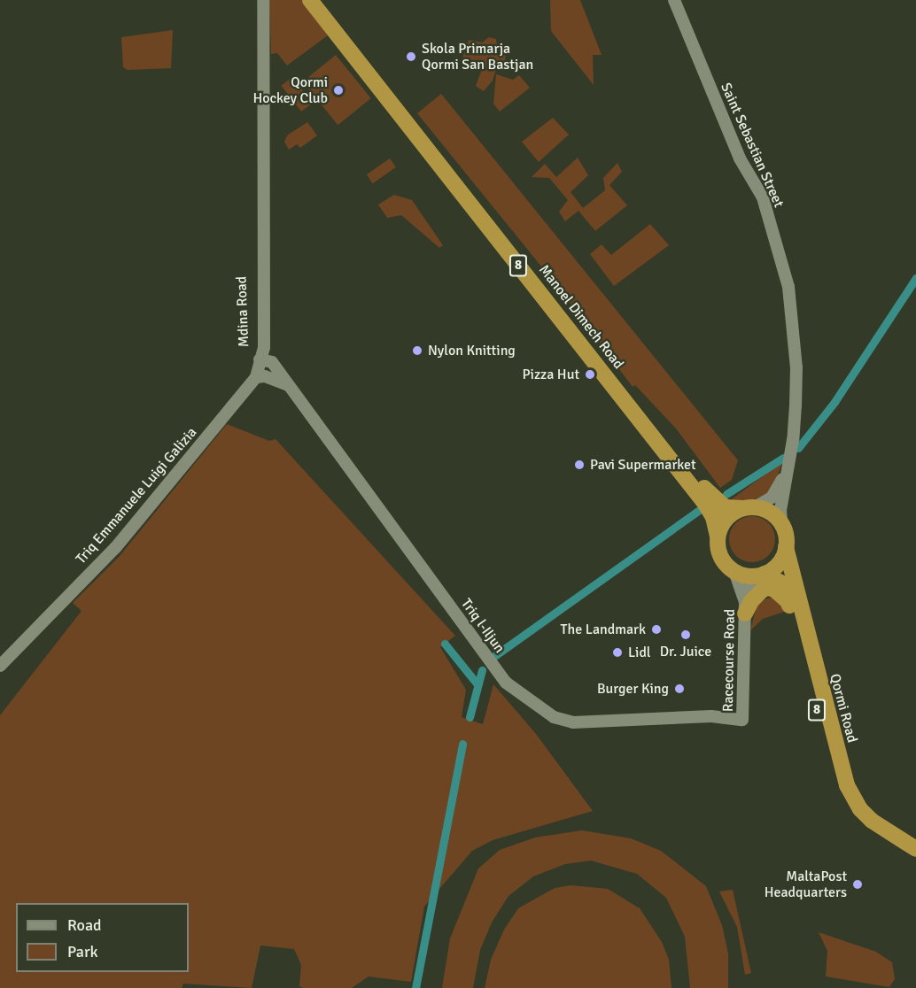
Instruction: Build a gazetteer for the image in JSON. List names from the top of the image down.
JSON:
{
  "streets": {
    "highway": ["8", "Manoel Dimech Road", "Qormi Road"],
    "street": [
      "Saint Sebastian Street",
      "Mdina Road",
      "Triq Emmanuele Luigi Galizia",
      "Triq l-Iljun",
      "Racecourse Road"
    ]
  },
  "crossings": [
    ["Saint Sebastian Street", "8"],
    ["Saint Sebastian Street", "Manoel Dimech Road"],
    ["Saint Sebastian Street", "Racecourse Road"],
    ["Saint Sebastian Street", "Qormi Road"],
    ["8", "Manoel Dimech Road"],
    ["8", "Racecourse Road"],
    ["8", "Qormi Road"],
    ["Mdina Road", "Triq Emmanuele Luigi Galizia"],
    ["Mdina Road", "Triq l-Iljun"],
    ["Manoel Dimech Road", "Racecourse Road"],
    ["Manoel Dimech Road", "Qormi Road"],
    ["Triq Emmanuele Luigi Galizia", "Triq l-Iljun"],
    ["Triq l-Iljun", "Racecourse Road"],
    ["Racecourse Road", "Qormi Road"]
  ],
  "places": [
    "Skola Primarja Qormi San Bastjan",
    "Qormi Hockey Club",
    "Nylon Knitting",
    "Pizza Hut",
    "Pavi Supermarket",
    "The Landmark",
    "Dr. Juice",
    "Lidl",
    "Burger King",
    "MaltaPost Headquarters"
  ],
  "legend": ["Road", "Park"]
}
